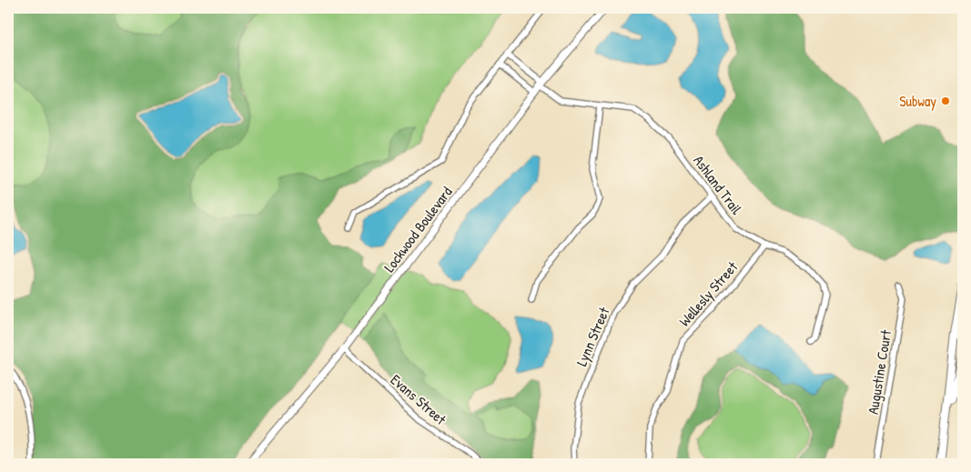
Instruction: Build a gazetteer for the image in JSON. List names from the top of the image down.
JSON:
{
  "streets": {
    "street": [
      "Ashland Trail",
      "Lockwood Boulevard",
      "Wellesly Street",
      "Lynn Street",
      "Augustine Court",
      "Evans Street"
    ]
  },
  "crossings": [
    ["Ashland Trail", "Lockwood Boulevard"],
    ["Ashland Trail", "Wellesly Street"],
    ["Ashland Trail", "Lynn Street"],
    ["Lockwood Boulevard", "Evans Street"]
  ],
  "places": ["Subway"]
}
